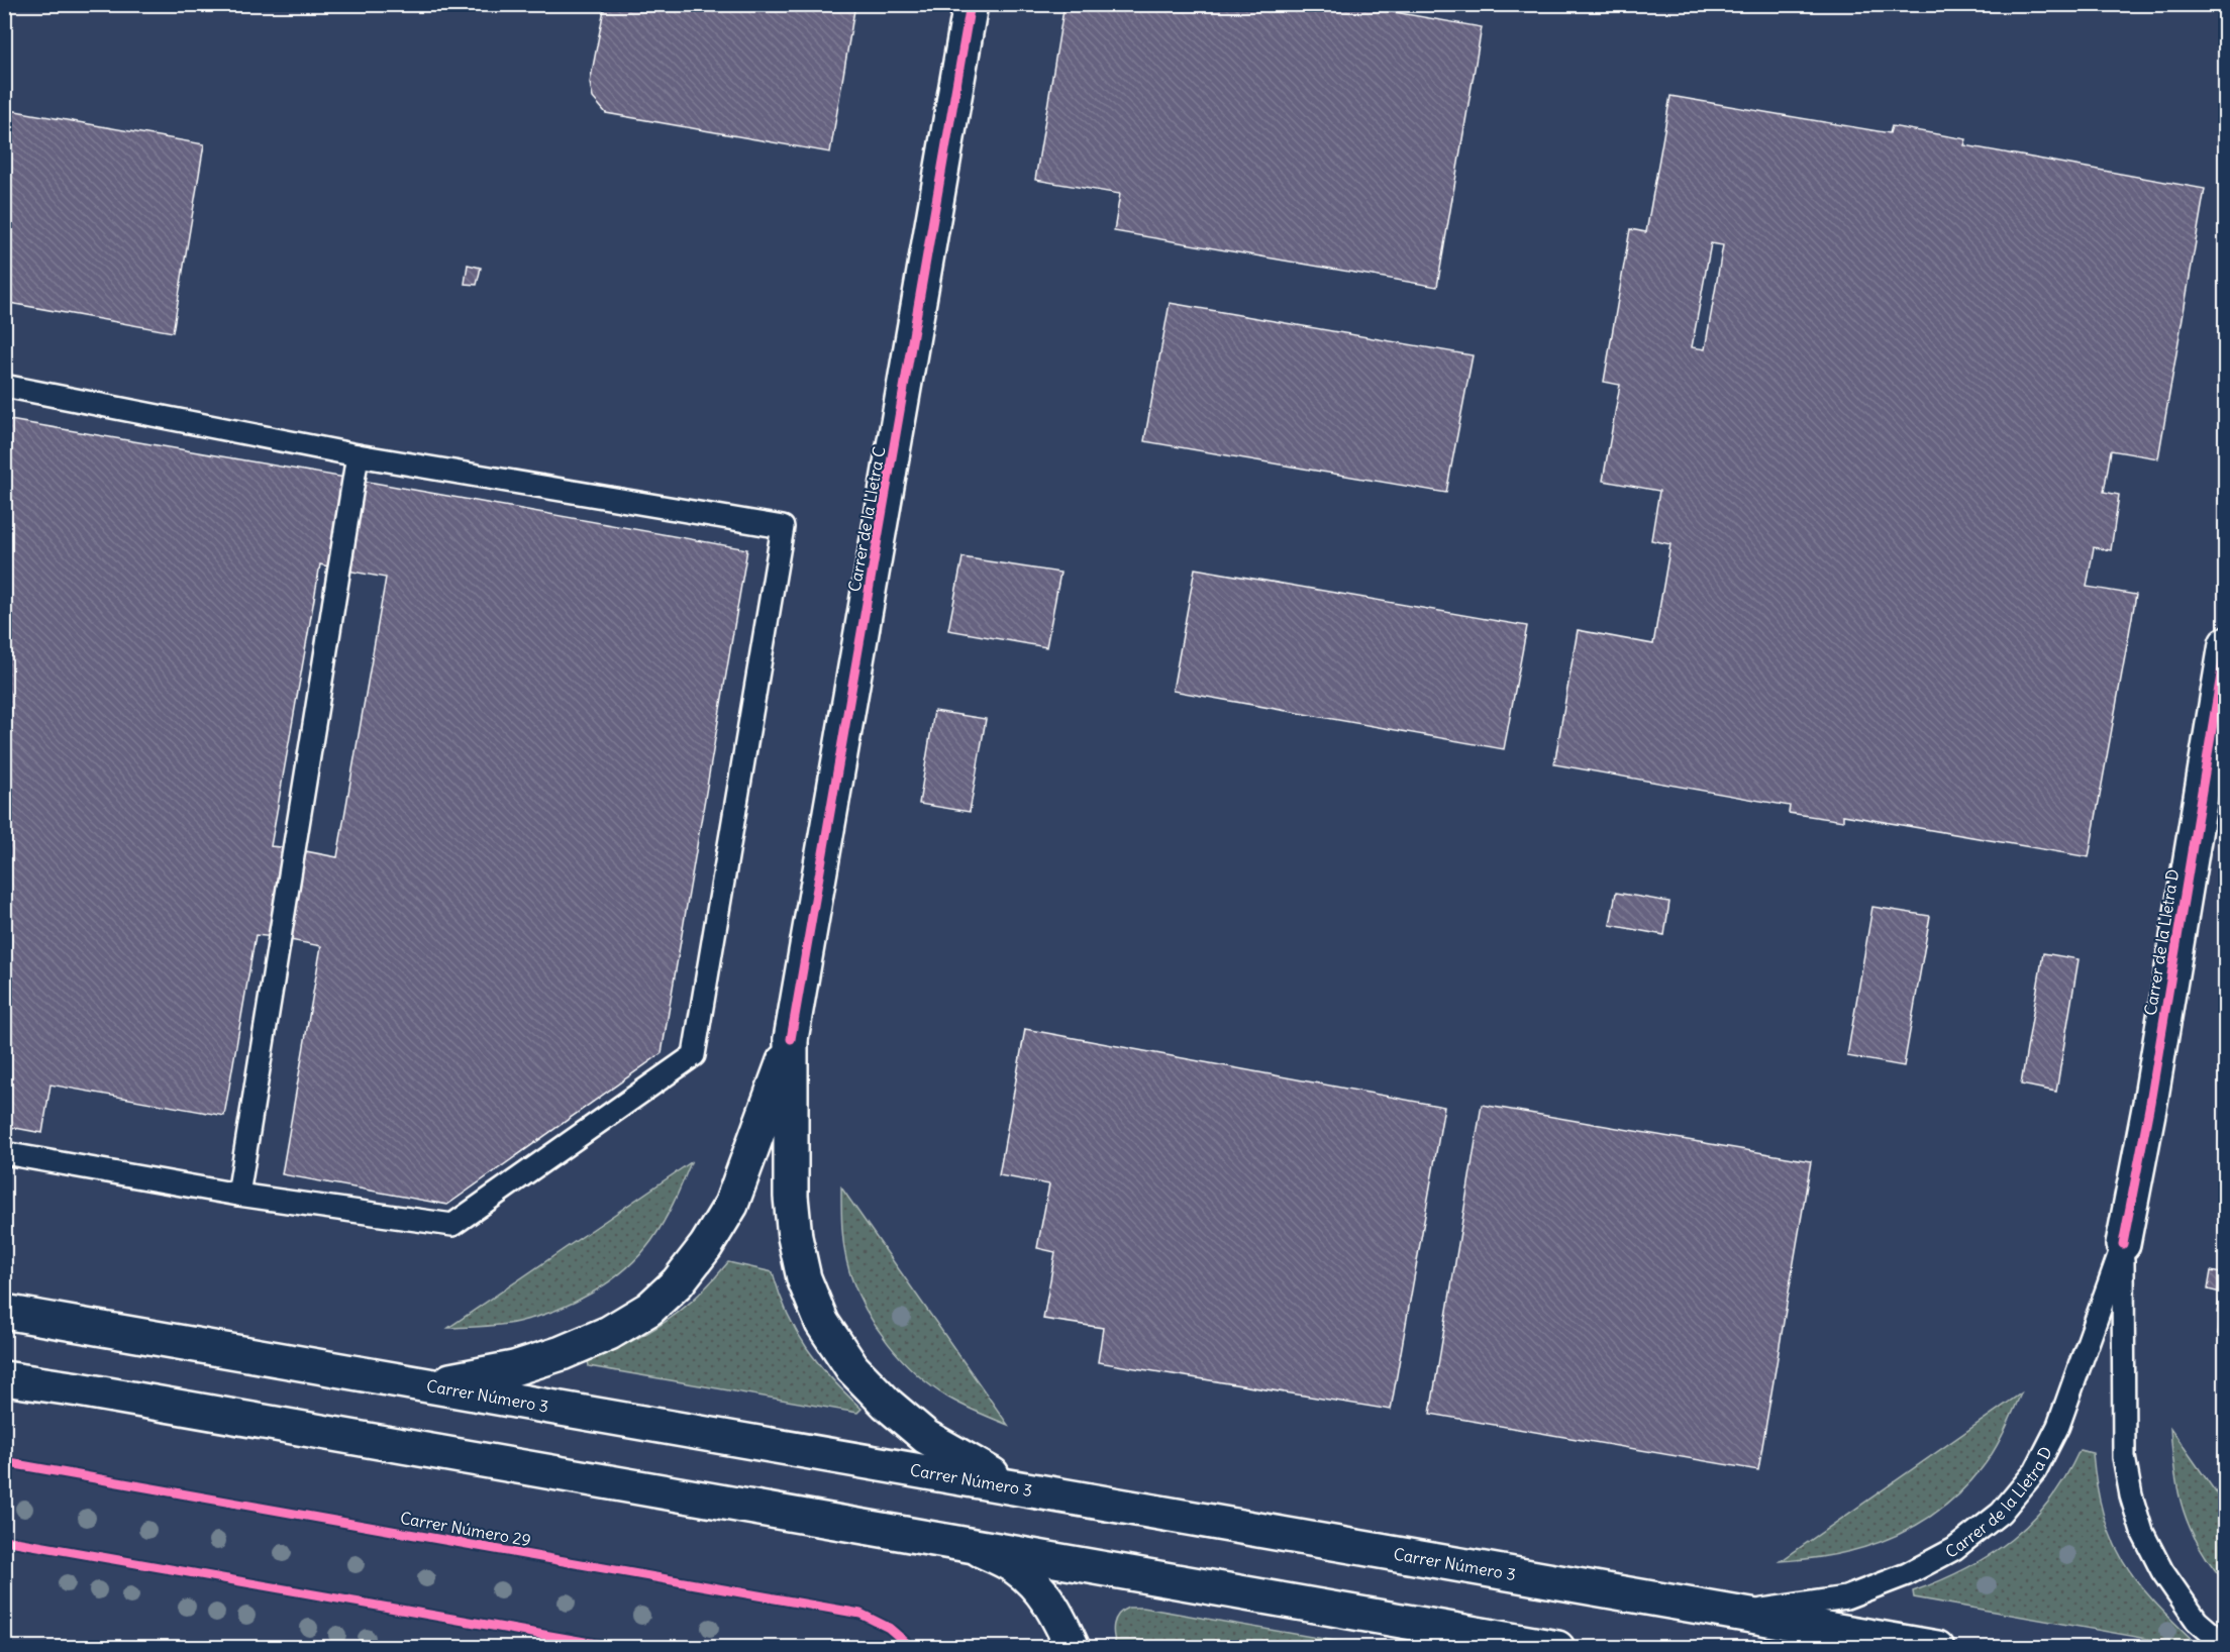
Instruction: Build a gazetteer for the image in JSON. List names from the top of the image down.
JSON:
{
  "streets": {
    "main road": ["Carrer de la Lletra C", "Carrer de la Lletra D", "Carrer Número 3"],
    "cycle path": ["Carrer Número 29"]
  },
  "crossings": [
    ["Carrer de la Lletra D", "Carrer Número 3"]
  ]
}
